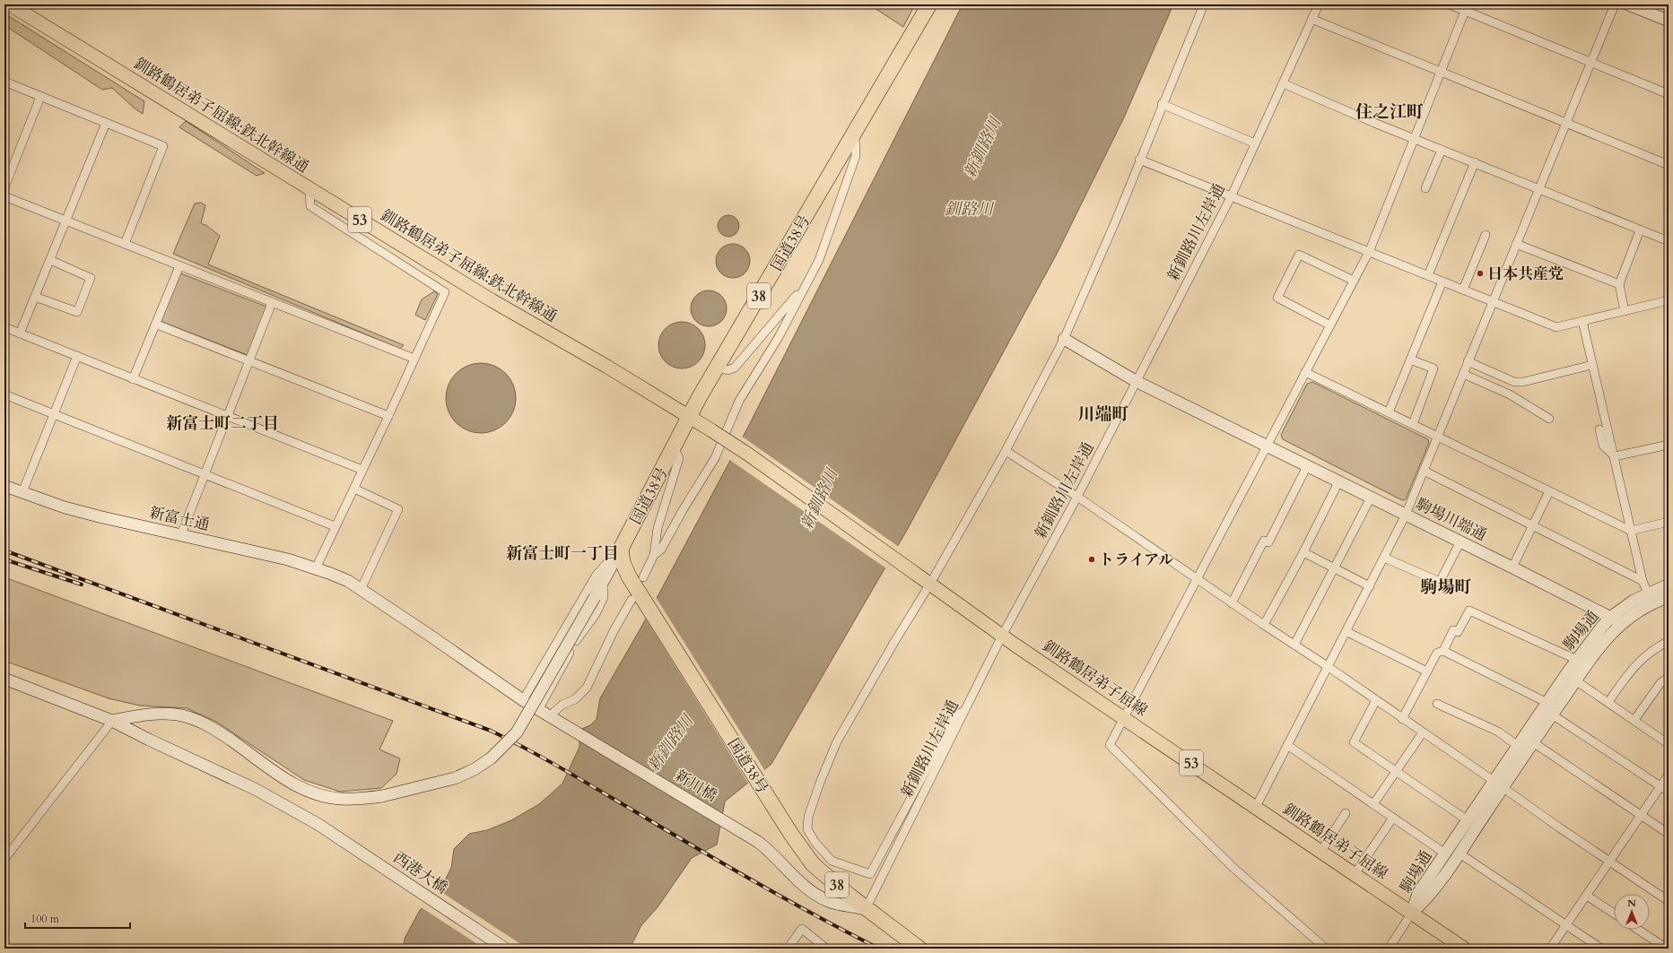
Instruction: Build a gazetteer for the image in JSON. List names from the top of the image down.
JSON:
{
  "streets": {
    "highway": ["国道38号", "38"],
    "main road": ["釧路鶴居弟子屈線:鉄北幹線通", "53", "釧路鶴居弟子屈線"],
    "street": [
      "新釧路川左岸通",
      "新富士通",
      "駒場川端通",
      "駒場通",
      "新川橋",
      "西港大橋"
    ]
  },
  "crossings": [
    ["釧路鶴居弟子屈線:鉄北幹線通", "国道38号"],
    ["釧路鶴居弟子屈線:鉄北幹線通", "釧路鶴居弟子屈線"],
    ["新釧路川左岸通", "国道38号"],
    ["新釧路川左岸通", "駒場川端通"],
    ["新釧路川左岸通", "釧路鶴居弟子屈線"],
    ["新釧路川左岸通", "新川橋"],
    ["国道38号", "新川橋"],
    ["新富士通", "新川橋"],
    ["駒場川端通", "駒場通"],
    ["駒場通", "釧路鶴居弟子屈線"]
  ],
  "districts": [
    "住之江町",
    "川端町",
    "新富士町二丁目",
    "新富士町一丁目",
    "駒場町"
  ],
  "water": ["新釧路川", "釧路川"],
  "places": ["日本共産党", "トライアル"],
  "scale_bar": "100 m",
  "north": "top"
}
